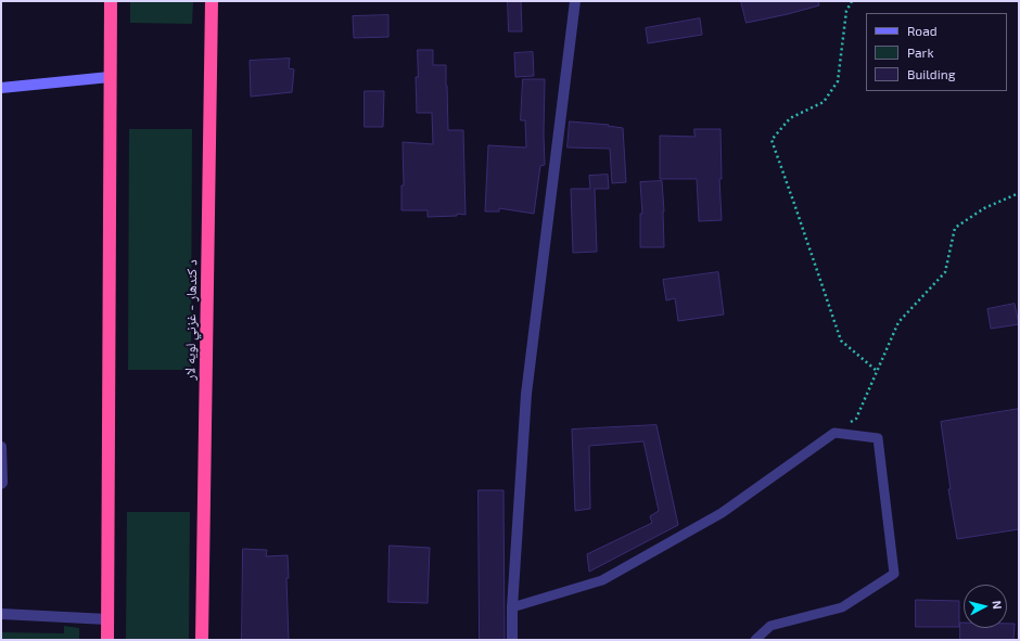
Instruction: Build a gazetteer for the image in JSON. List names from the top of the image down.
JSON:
{
  "streets": {
    "highway": ["د کندهار - غزني لويه لار"]
  },
  "legend": ["Road", "Park", "Building"],
  "north": "right"
}
